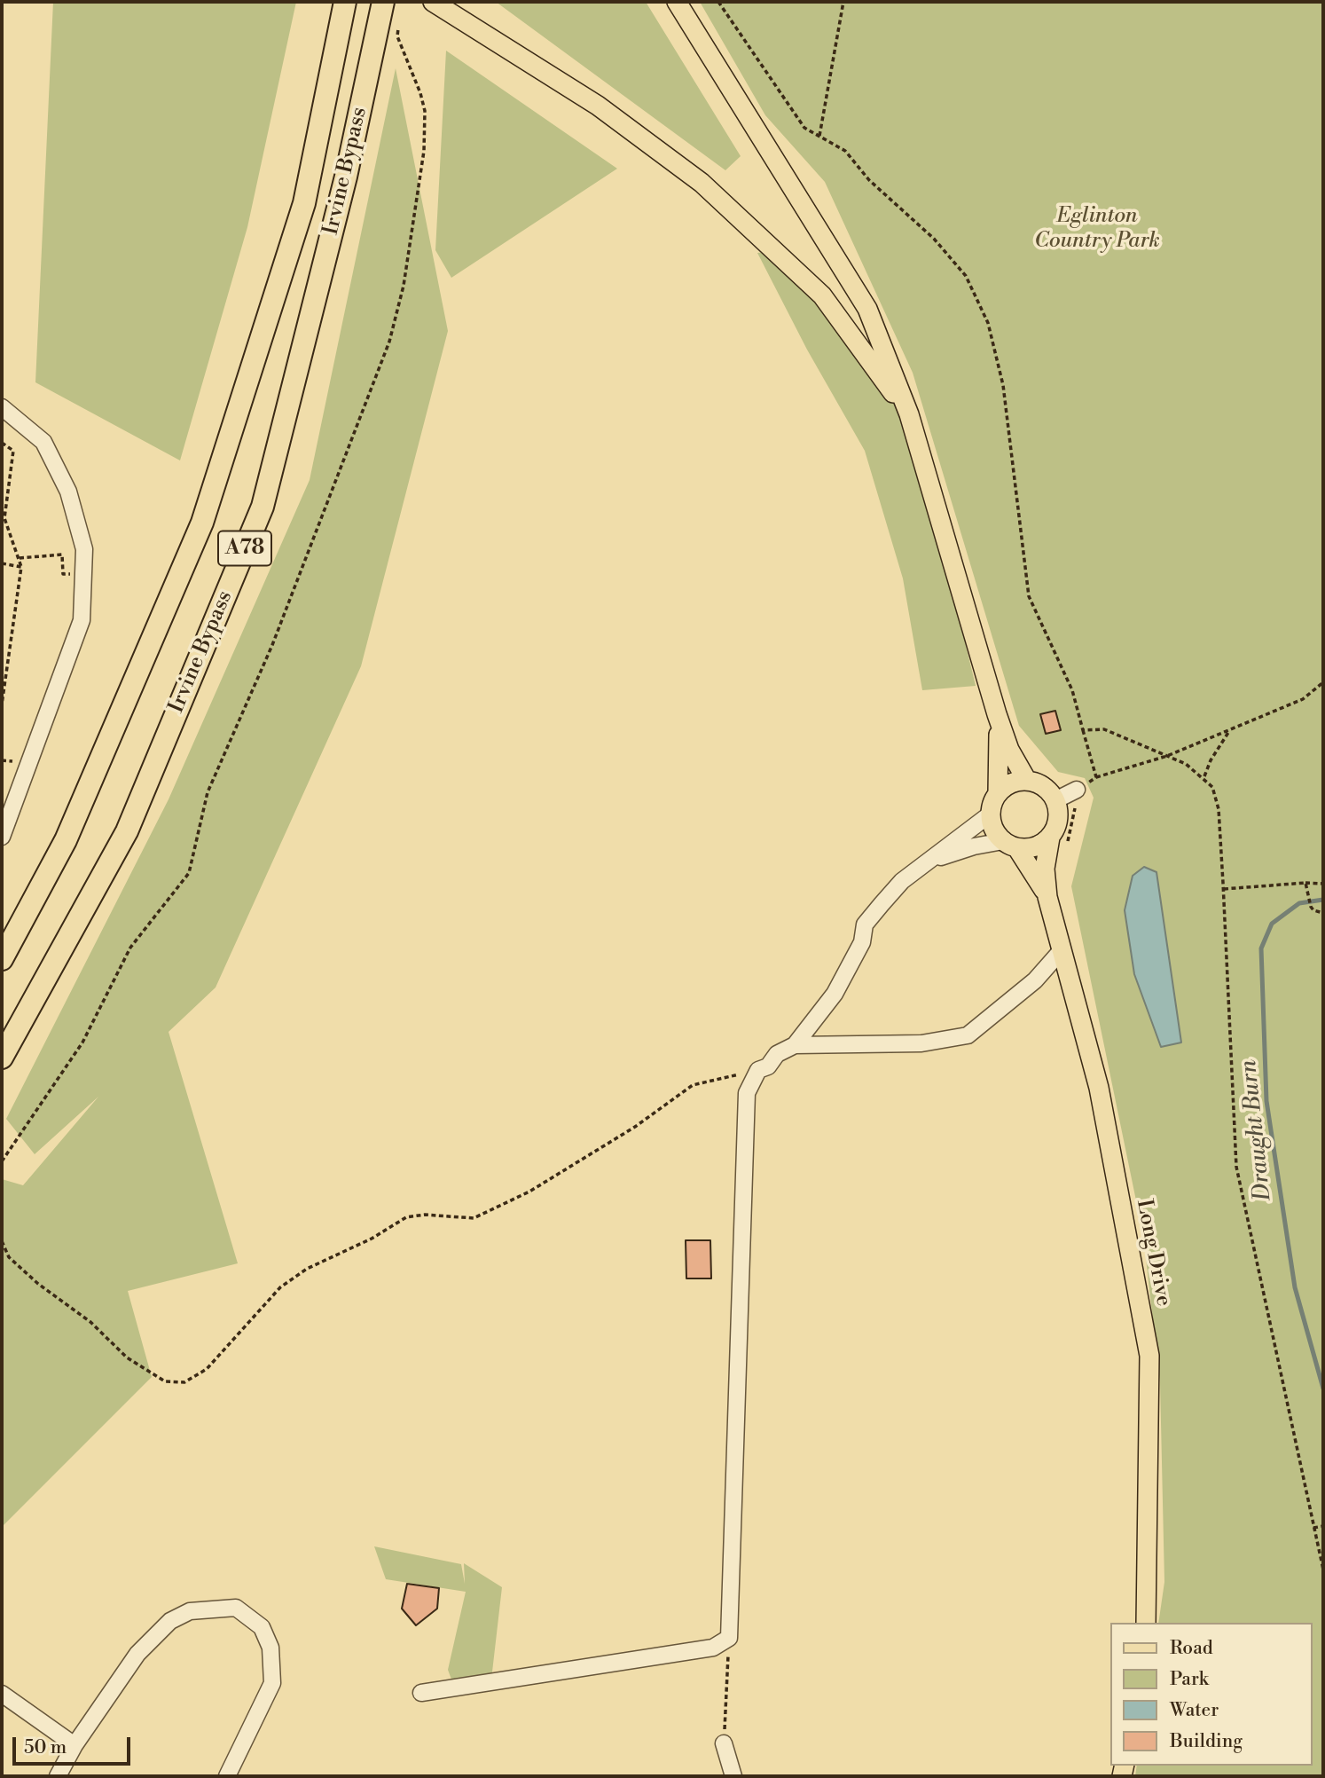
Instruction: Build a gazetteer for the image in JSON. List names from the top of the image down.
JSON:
{
  "streets": {
    "highway": ["Irvine Bypass", "A78"],
    "main road": ["Long Drive"]
  },
  "water": ["Draught Burn"],
  "parks": ["Eglinton Country Park"],
  "legend": [
    "Road",
    "Park",
    "Water",
    "Building"
  ],
  "scale_bar": "50 m"
}
